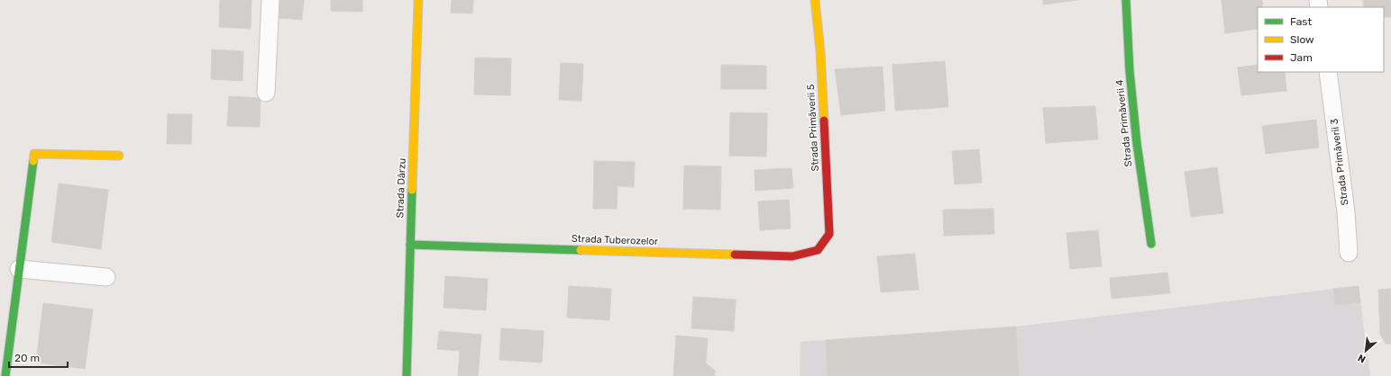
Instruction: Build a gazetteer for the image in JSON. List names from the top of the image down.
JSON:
{
  "streets": {
    "street": [
      "Strada Primăverii 4",
      "Strada Primăverii 5",
      "Strada Primăverii 3",
      "Strada Dârzu",
      "Strada Tuberozelor"
    ]
  },
  "crossings": [
    ["Strada Primăverii 5", "Strada Tuberozelor"],
    ["Strada Dârzu", "Strada Tuberozelor"]
  ],
  "legend": ["Fast", "Slow", "Jam"],
  "scale_bar": "20 m",
  "north": "bottom left"
}
